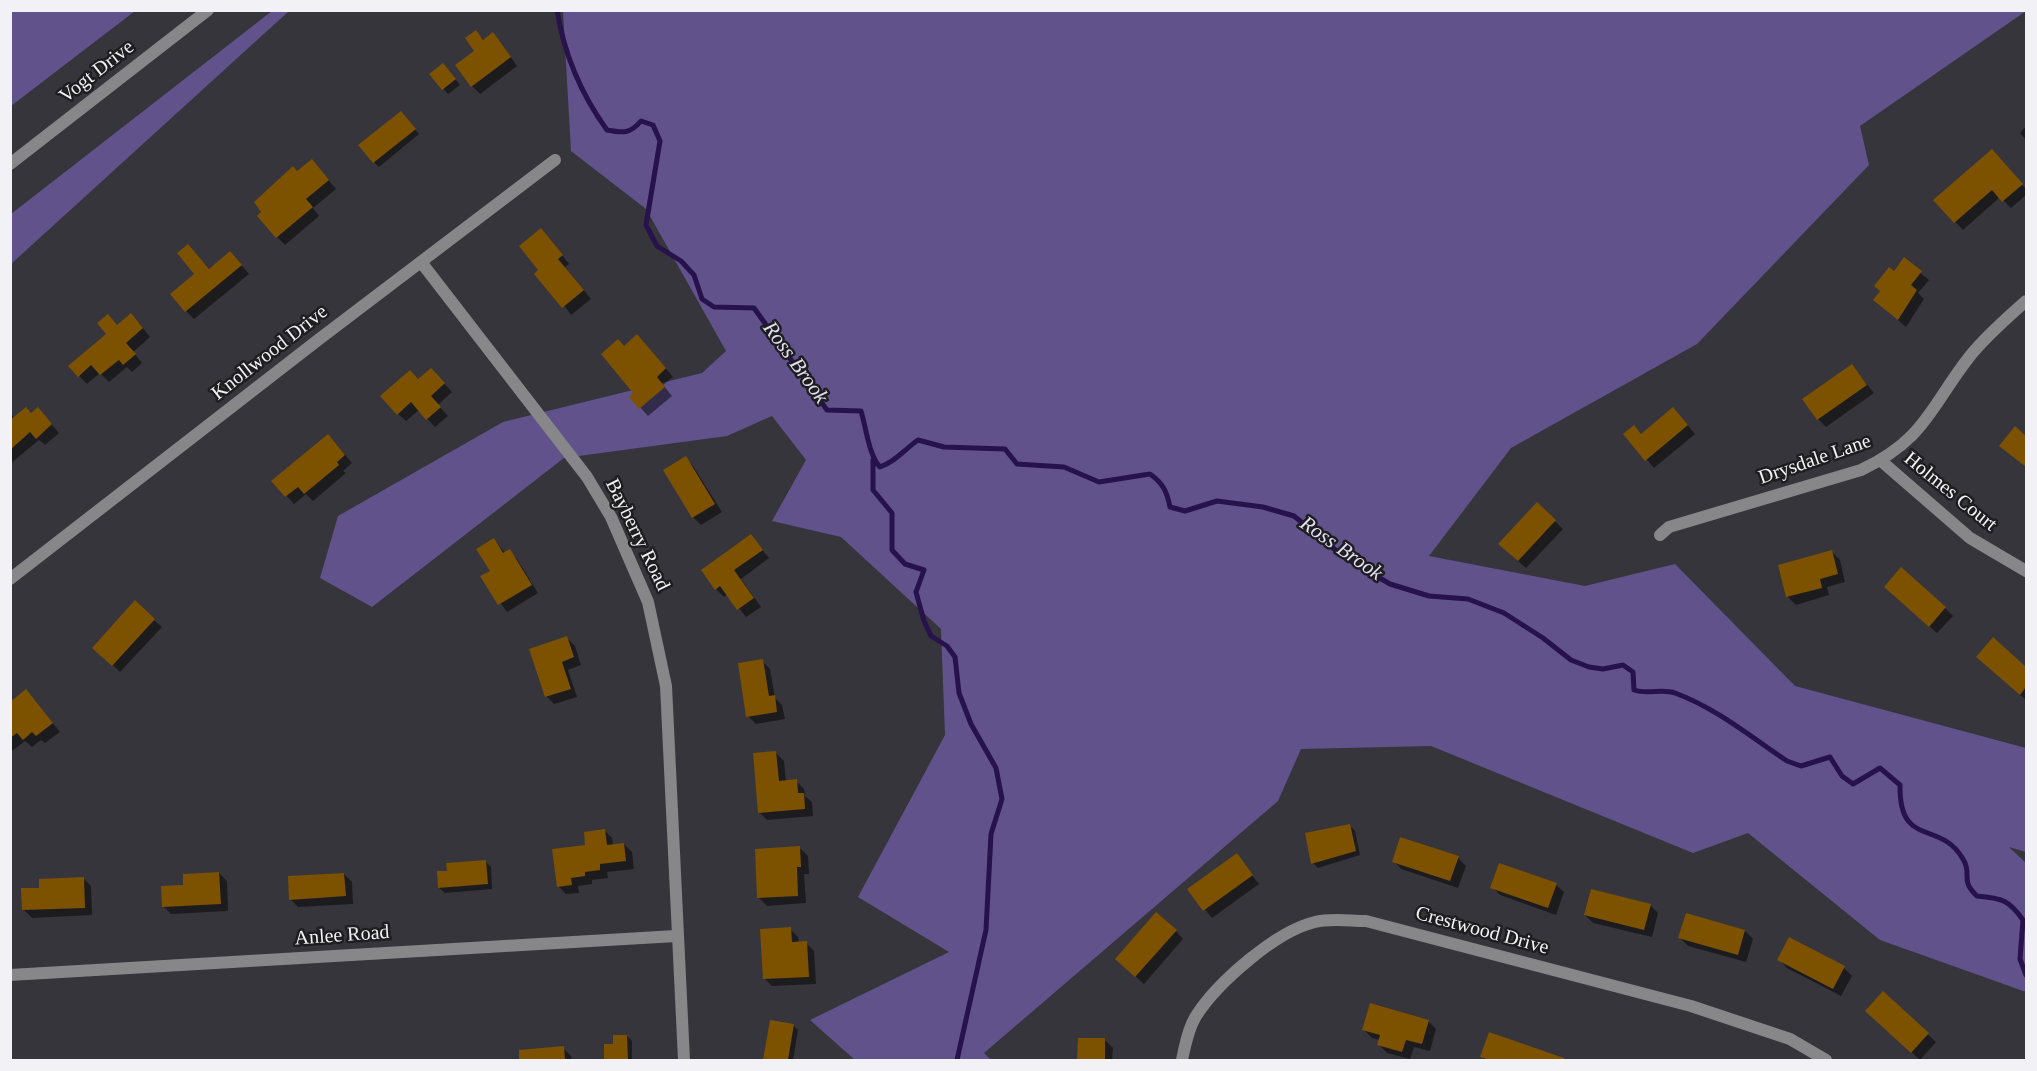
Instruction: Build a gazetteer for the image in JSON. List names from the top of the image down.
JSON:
{
  "streets": {
    "street": [
      "Vogt Drive",
      "Knollwood Drive",
      "Drysdale Lane",
      "Holmes Court",
      "Bayberry Road",
      "Crestwood Drive",
      "Anlee Road"
    ]
  },
  "crossings": [
    ["Knollwood Drive", "Bayberry Road"],
    ["Drysdale Lane", "Holmes Court"],
    ["Bayberry Road", "Anlee Road"]
  ],
  "water": ["Ross Brook"]
}
